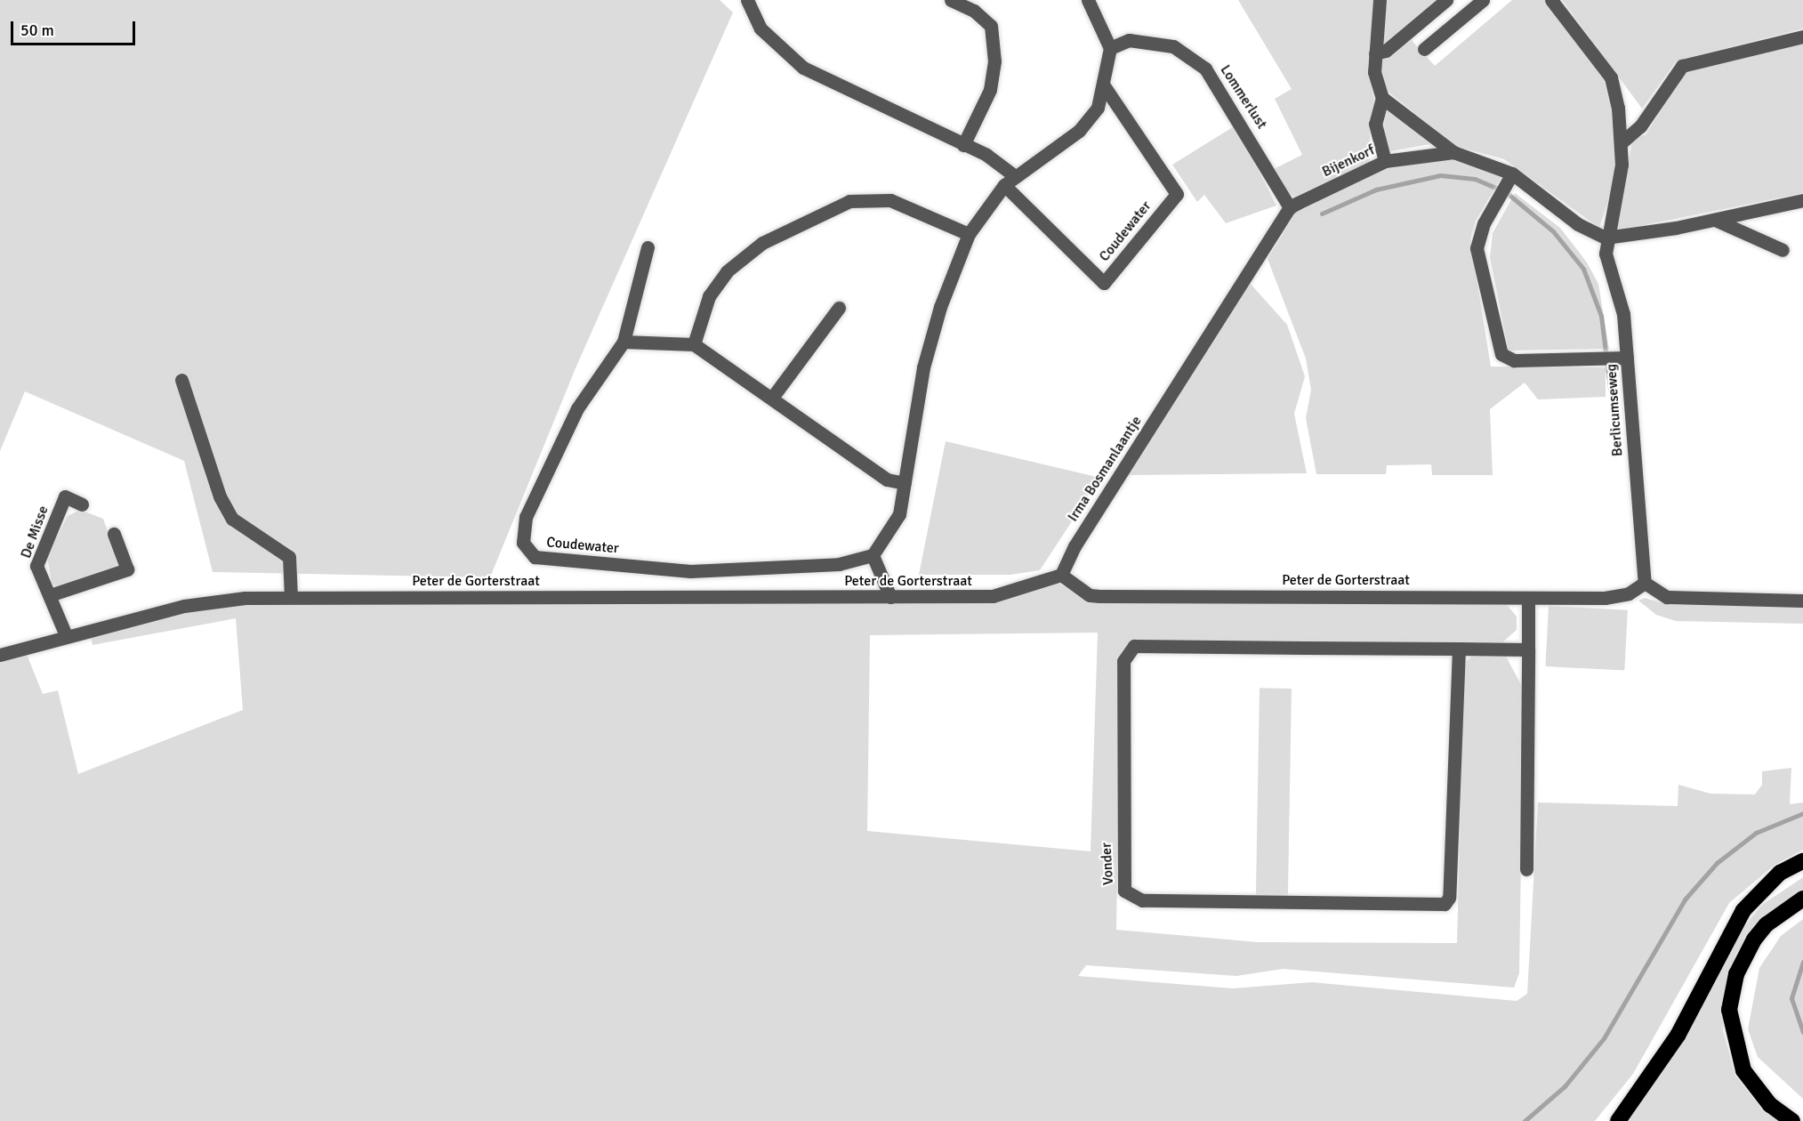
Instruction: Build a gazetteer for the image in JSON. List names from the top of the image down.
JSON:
{
  "streets": {
    "street": [
      "Lommerlust",
      "Bijenkorf",
      "Coudewater",
      "Berlicumseweg",
      "Irma Bosmanlaantje",
      "De Misse",
      "Peter de Gorterstraat",
      "Vonder"
    ]
  },
  "crossings": [
    ["Lommerlust", "Bijenkorf"],
    ["Lommerlust", "Irma Bosmanlaantje"],
    ["Bijenkorf", "Berlicumseweg"],
    ["Bijenkorf", "Irma Bosmanlaantje"],
    ["Berlicumseweg", "Peter de Gorterstraat"],
    ["Irma Bosmanlaantje", "Peter de Gorterstraat"],
    ["De Misse", "Peter de Gorterstraat"]
  ],
  "scale_bar": "50 m"
}
